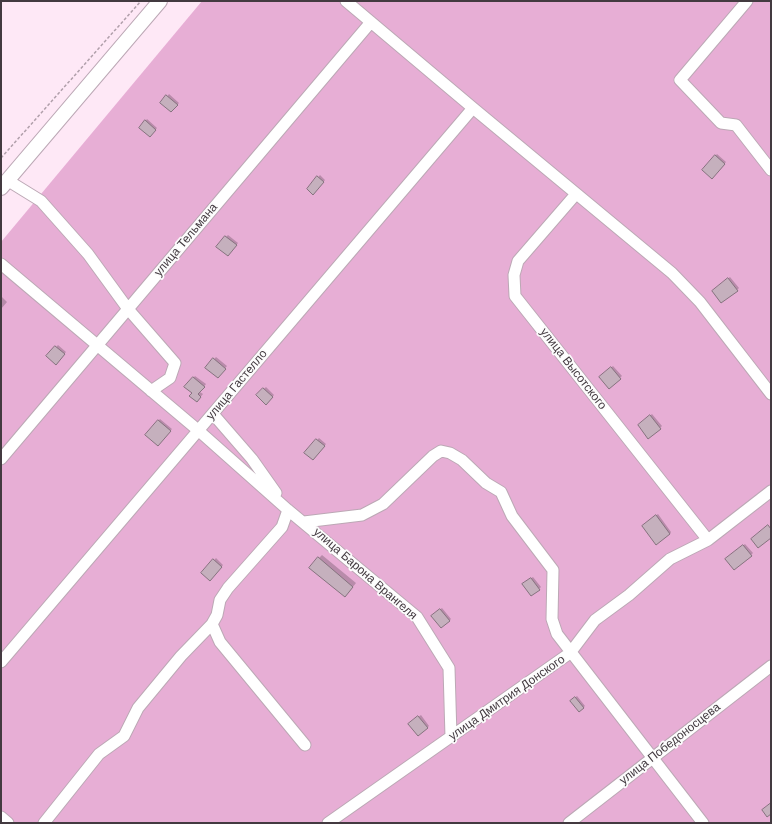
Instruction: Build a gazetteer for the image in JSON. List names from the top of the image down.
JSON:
{
  "streets": {
    "street": [
      "улица Тельмана",
      "улица Высотского",
      "улица Гастелло",
      "улица Барона Врангеля",
      "улица Дмитрия Донского",
      "улица Победоносцева"
    ]
  },
  "crossings": [
    ["улица Высотского", "улица Дмитрия Донского"],
    ["улица Барона Врангеля", "улица Дмитрия Донского"]
  ]
}
